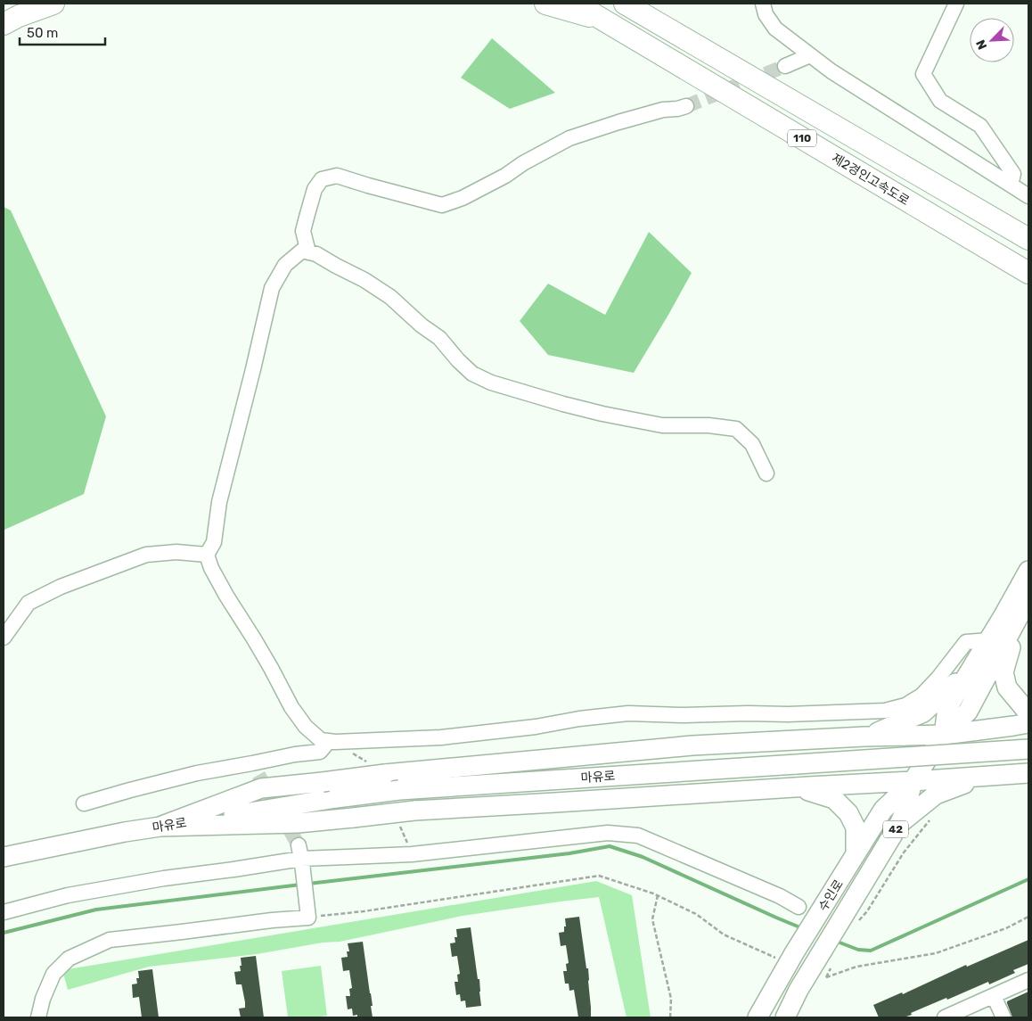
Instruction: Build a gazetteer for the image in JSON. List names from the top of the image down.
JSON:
{
  "streets": {
    "highway": ["110", "제2경인고속도로"],
    "main road": ["마유로", "42", "수인로"]
  },
  "scale_bar": "50 m",
  "north": "bottom left"
}
